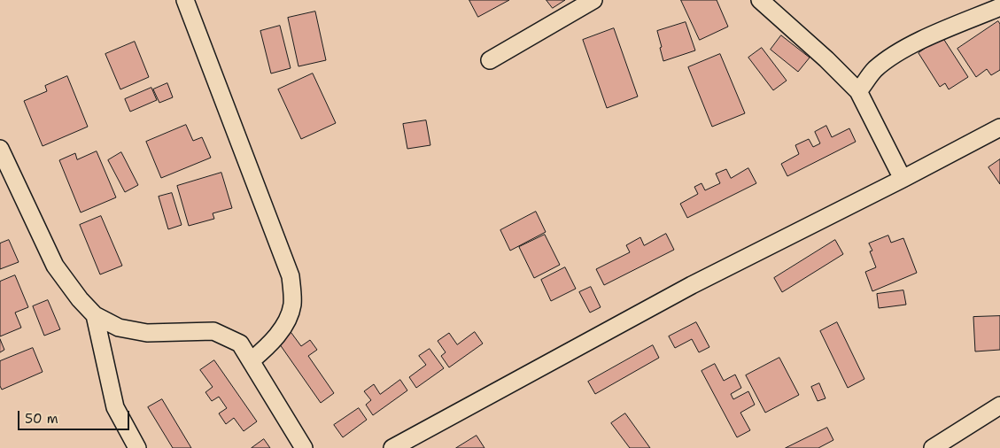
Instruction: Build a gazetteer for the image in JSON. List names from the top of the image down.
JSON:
{
  "scale_bar": "50 m"
}
